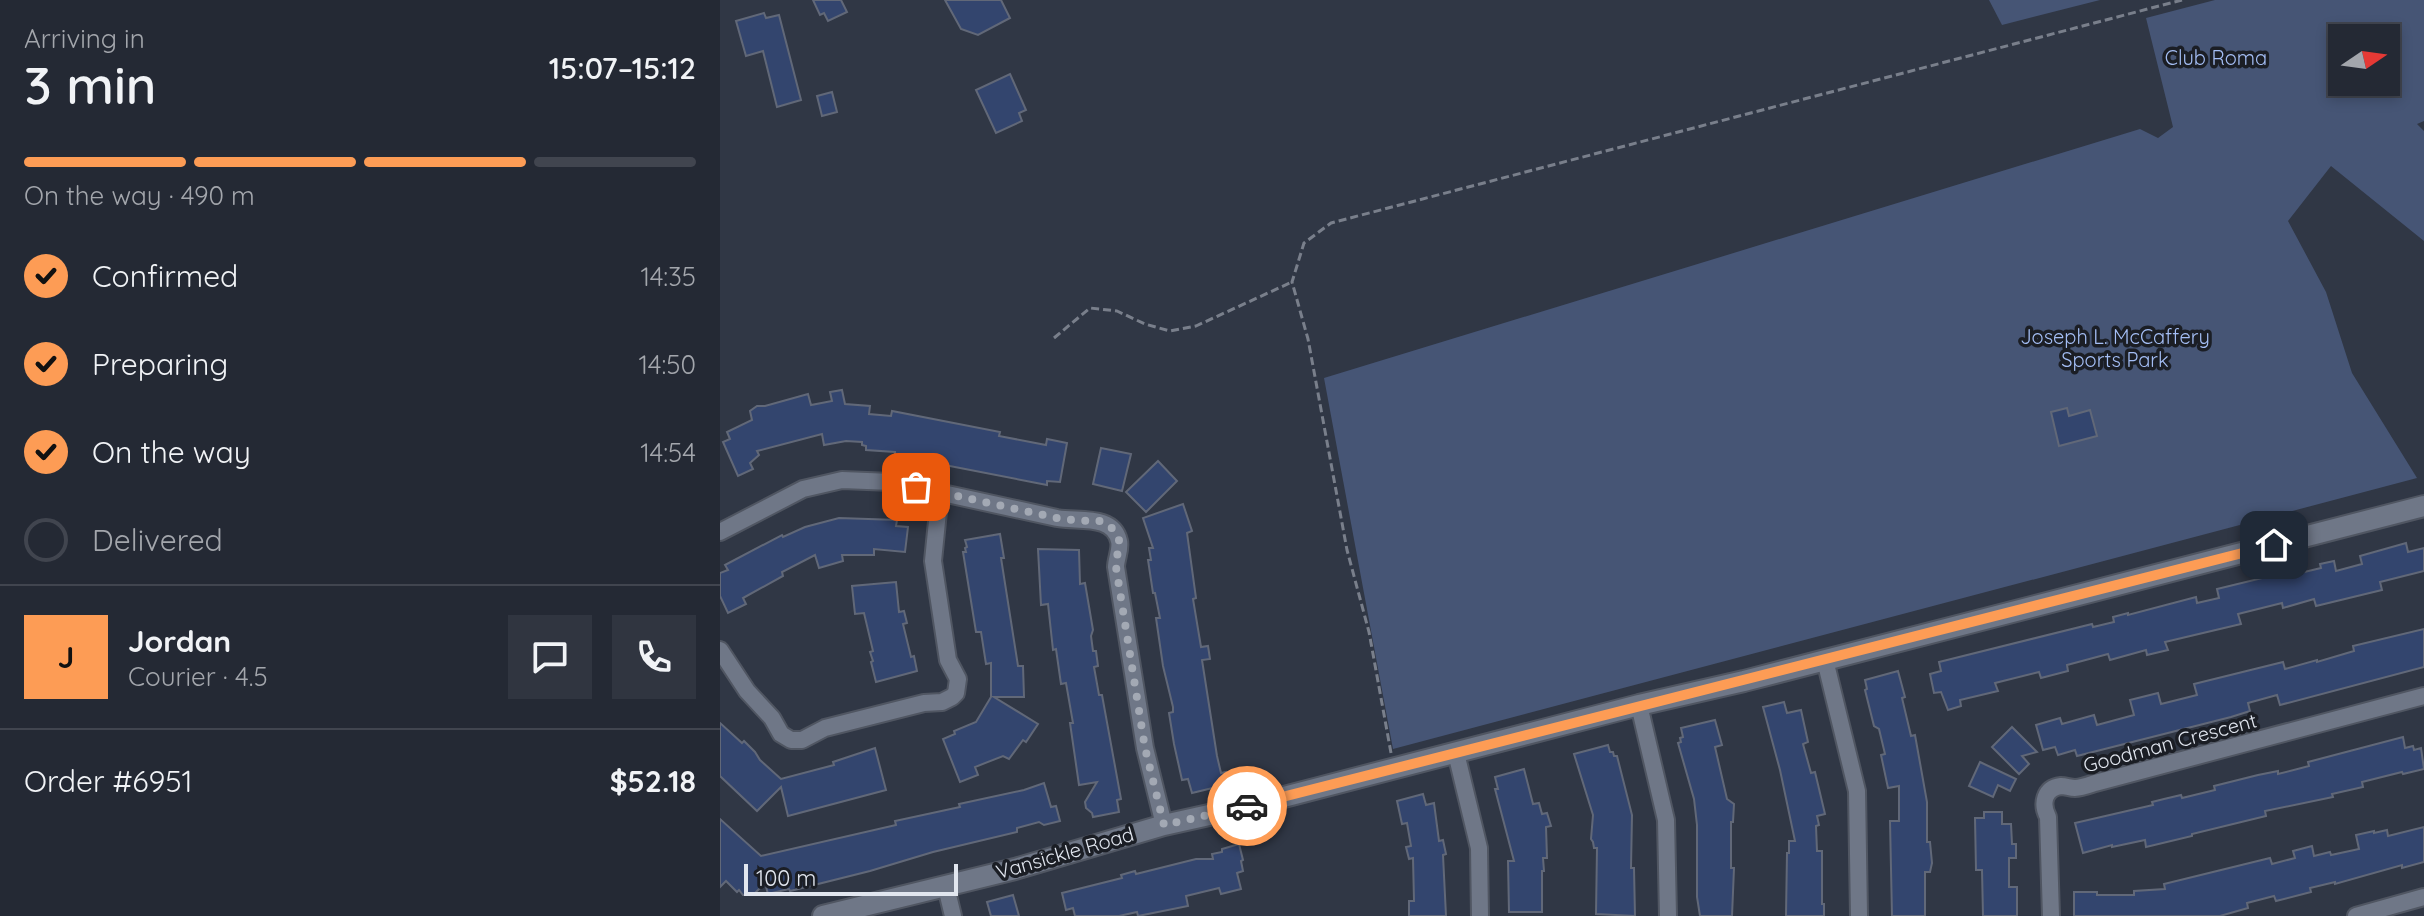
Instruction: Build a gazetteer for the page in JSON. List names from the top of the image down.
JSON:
{
  "streets": {
    "street": ["Goodman Crescent", "Vansickle Road"]
  },
  "parks": ["Club Roma", "Joseph L. McCaffery Sports Park"],
  "scale_bar": "100 m",
  "north": "right",
  "page": {
    "heading": ["3 min", "Arriving in", "15:07–15:12"],
    "panel": [
      "Jordan",
      "Courier · 4.5",
      "Order #6951",
      "$52.18"
    ],
    "bar": "On the way · 490 m",
    "list": [
      ["Confirmed", "14:35"],
      ["Preparing", "14:50"],
      ["On the way", "14:54"],
      "Delivered"
    ],
    "round": "J",
    "scale": "100 m"
  }
}
